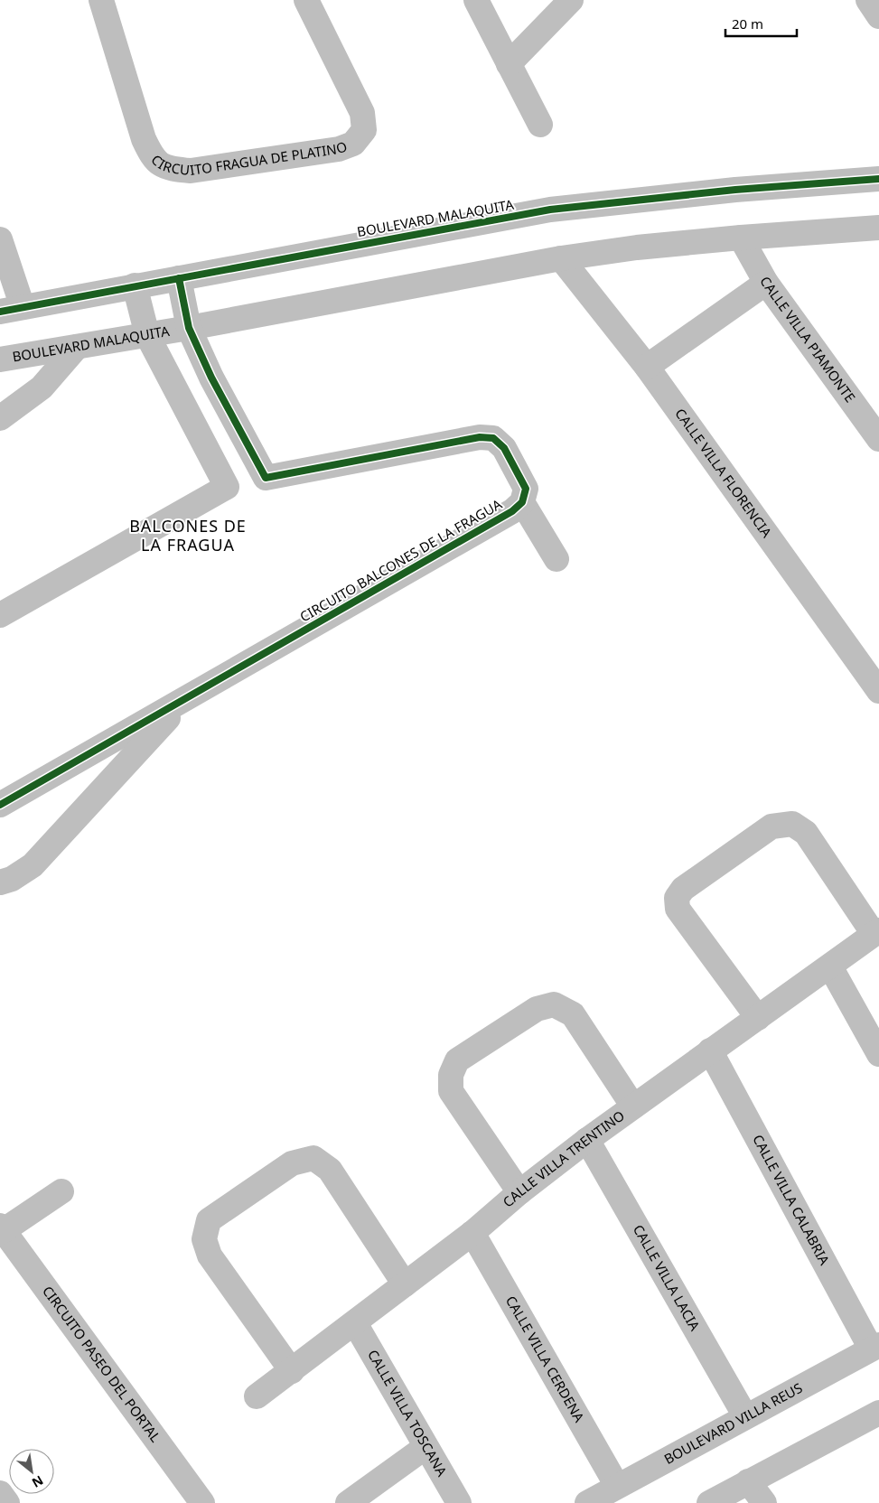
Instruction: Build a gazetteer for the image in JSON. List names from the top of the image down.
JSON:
{
  "streets": {
    "street": [
      "CIRCUITO FRAGUA DE PLATINO",
      "BOULEVARD MALAQUITA",
      "CALLE VILLA PIAMONTE",
      "CALLE VILLA FLORENCIA",
      "CIRCUITO BALCONES DE LA FRAGUA",
      "CALLE VILLA TRENTINO",
      "CALLE VILLA CALABRIA",
      "CALLE VILLA LACIA",
      "CALLE VILLA CERDENA",
      "CIRCUITO PASEO DEL PORTAL",
      "CALLE VILLA TOSCANA",
      "BOULEVARD VILLA REUS"
    ]
  },
  "crossings": [
    ["BOULEVARD MALAQUITA", "CALLE VILLA PIAMONTE"],
    ["BOULEVARD MALAQUITA", "CALLE VILLA FLORENCIA"],
    ["BOULEVARD MALAQUITA", "CIRCUITO BALCONES DE LA FRAGUA"],
    ["CALLE VILLA TRENTINO", "CALLE VILLA CALABRIA"],
    ["CALLE VILLA TRENTINO", "CALLE VILLA LACIA"],
    ["CALLE VILLA TRENTINO", "CALLE VILLA CERDENA"],
    ["CALLE VILLA TRENTINO", "CALLE VILLA TOSCANA"],
    ["CALLE VILLA CALABRIA", "BOULEVARD VILLA REUS"],
    ["CALLE VILLA LACIA", "BOULEVARD VILLA REUS"],
    ["CALLE VILLA CERDENA", "BOULEVARD VILLA REUS"]
  ],
  "districts": ["BALCONES DE LA FRAGUA"],
  "scale_bar": "20 m",
  "north": "bottom right"
}
